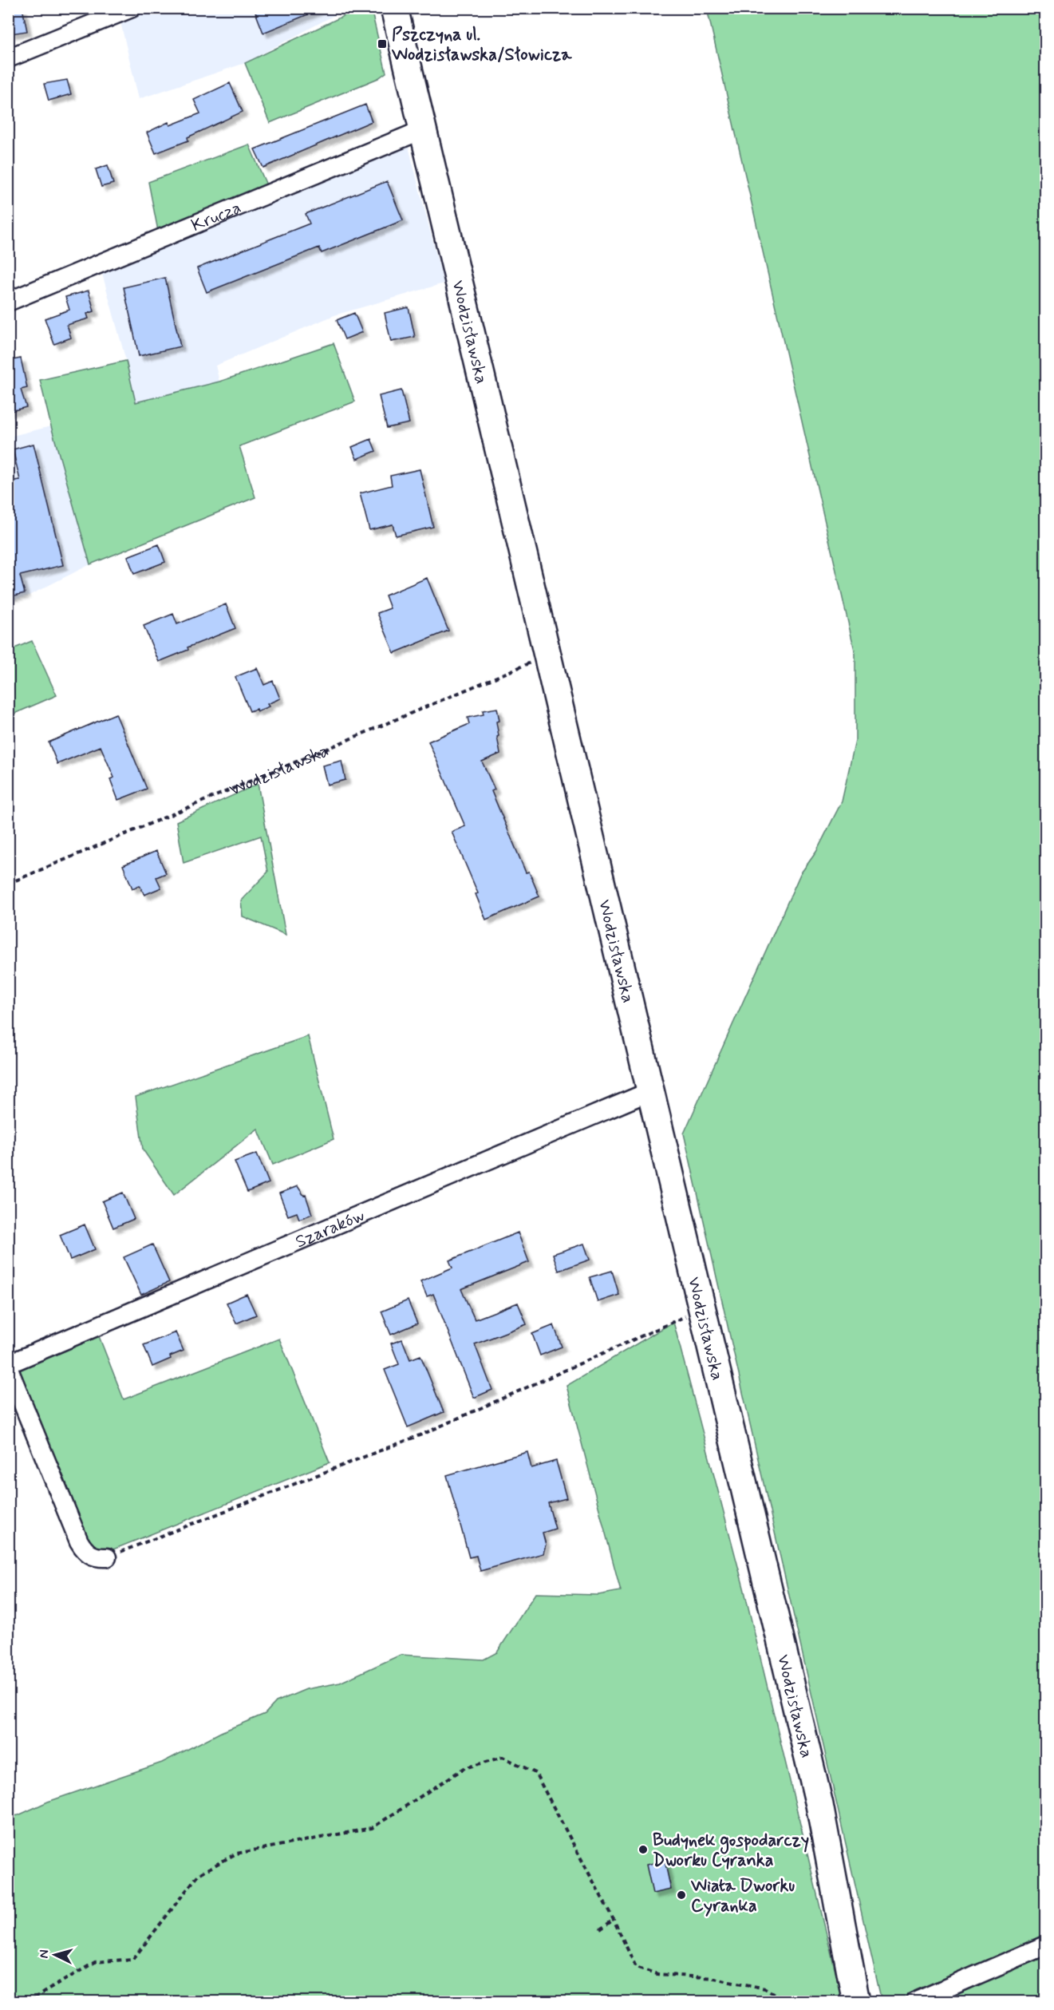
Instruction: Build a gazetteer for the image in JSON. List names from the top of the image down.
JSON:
{
  "streets": {
    "main road": ["Wodzisławska"],
    "street": ["Krucza", "Szaraków"]
  },
  "crossings": [
    ["Krucza", "Wodzisławska"],
    ["Wodzisławska", "Szaraków"]
  ],
  "places": {
    "transit": ["Pszczyna ul. Wodzisławska/Słowicza"],
    "other": ["Budynek gospodarczy Dworku Cyranka", "Wiata Dworku Cyranka"]
  },
  "north": "left"
}
